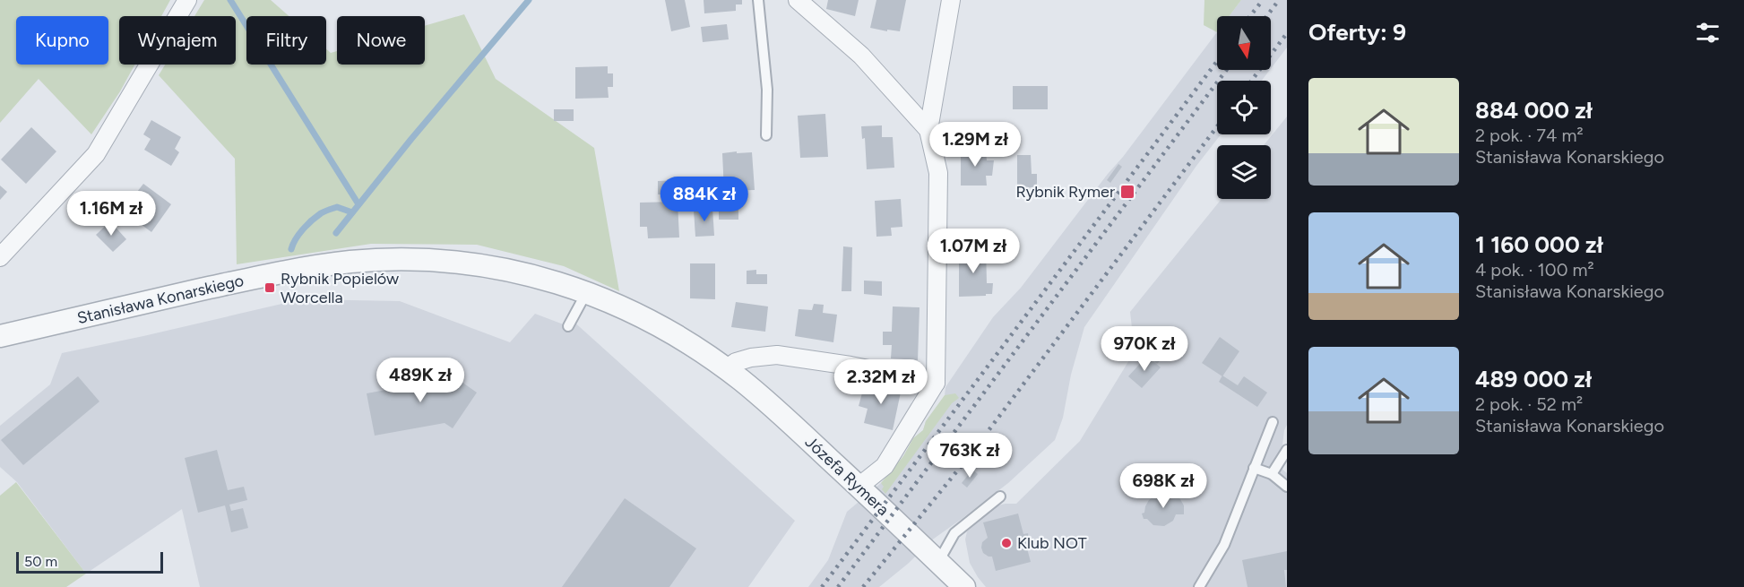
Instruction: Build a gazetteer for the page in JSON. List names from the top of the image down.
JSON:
{
  "streets": {
    "street": ["Stanisława Konarskiego", "Józefa Rymera"]
  },
  "crossings": [
    ["Stanisława Konarskiego", "Józefa Rymera"]
  ],
  "places": {
    "transit": ["Rybnik Rymer", "Rybnik Popielów Worcella"],
    "other": ["Klub NOT"]
  },
  "scale_bar": "50 m",
  "north": "bottom",
  "page": {
    "heading": "Oferty: 9",
    "chip": [
      "Kupno",
      "Wynajem",
      "Filtry",
      "Nowe"
    ],
    "list": [
      {
        "name": "884 000 zł",
        "note": "2 pok. · 74 m² · Stanisława Konarskiego"
      },
      {
        "name": "1 160 000 zł",
        "note": "4 pok. · 100 m² · Stanisława Konarskiego"
      },
      {
        "name": "489 000 zł",
        "note": "2 pok. · 52 m² · Stanisława Konarskiego"
      }
    ],
    "price": [
      "1.29M zł",
      "884K zł",
      "1.16M zł",
      "1.07M zł",
      "970K zł",
      "489K zł",
      "2.32M zł",
      "763K zł",
      "698K zł"
    ],
    "scale": "50 m"
  }
}
